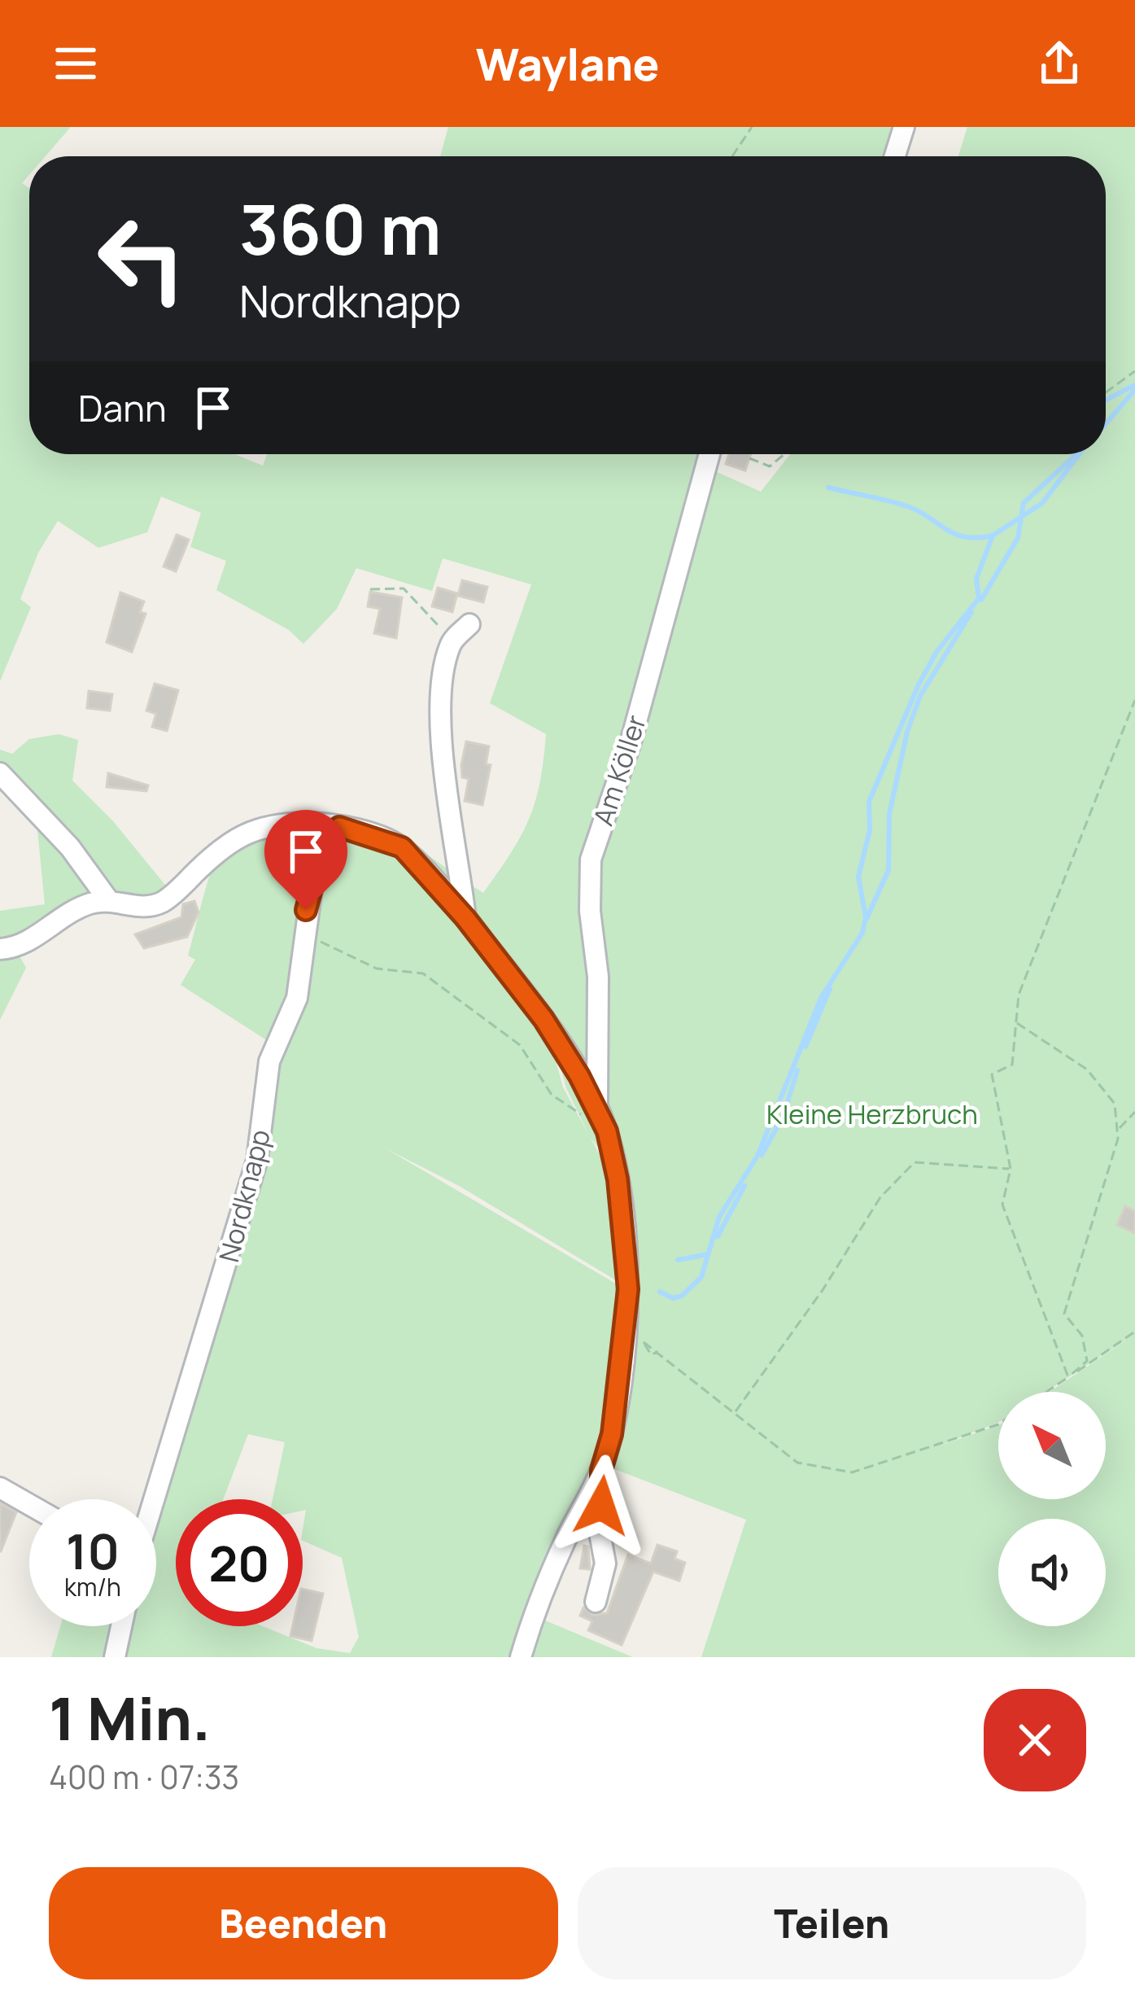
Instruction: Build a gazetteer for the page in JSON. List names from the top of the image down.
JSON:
{
  "streets": {
    "street": ["Am Köller", "Nordknapp"]
  },
  "parks": ["Kleine Herzbruch"],
  "north": "top left",
  "page": {
    "header": "Waylane",
    "turn": ["360 m", "Nordknapp"],
    "then": "Dann",
    "speed": "10 km/h",
    "limit": "20",
    "heading": ["1 Min.", "400 m · 07:33"],
    "buttons": ["Beenden", "Teilen"]
  }
}
